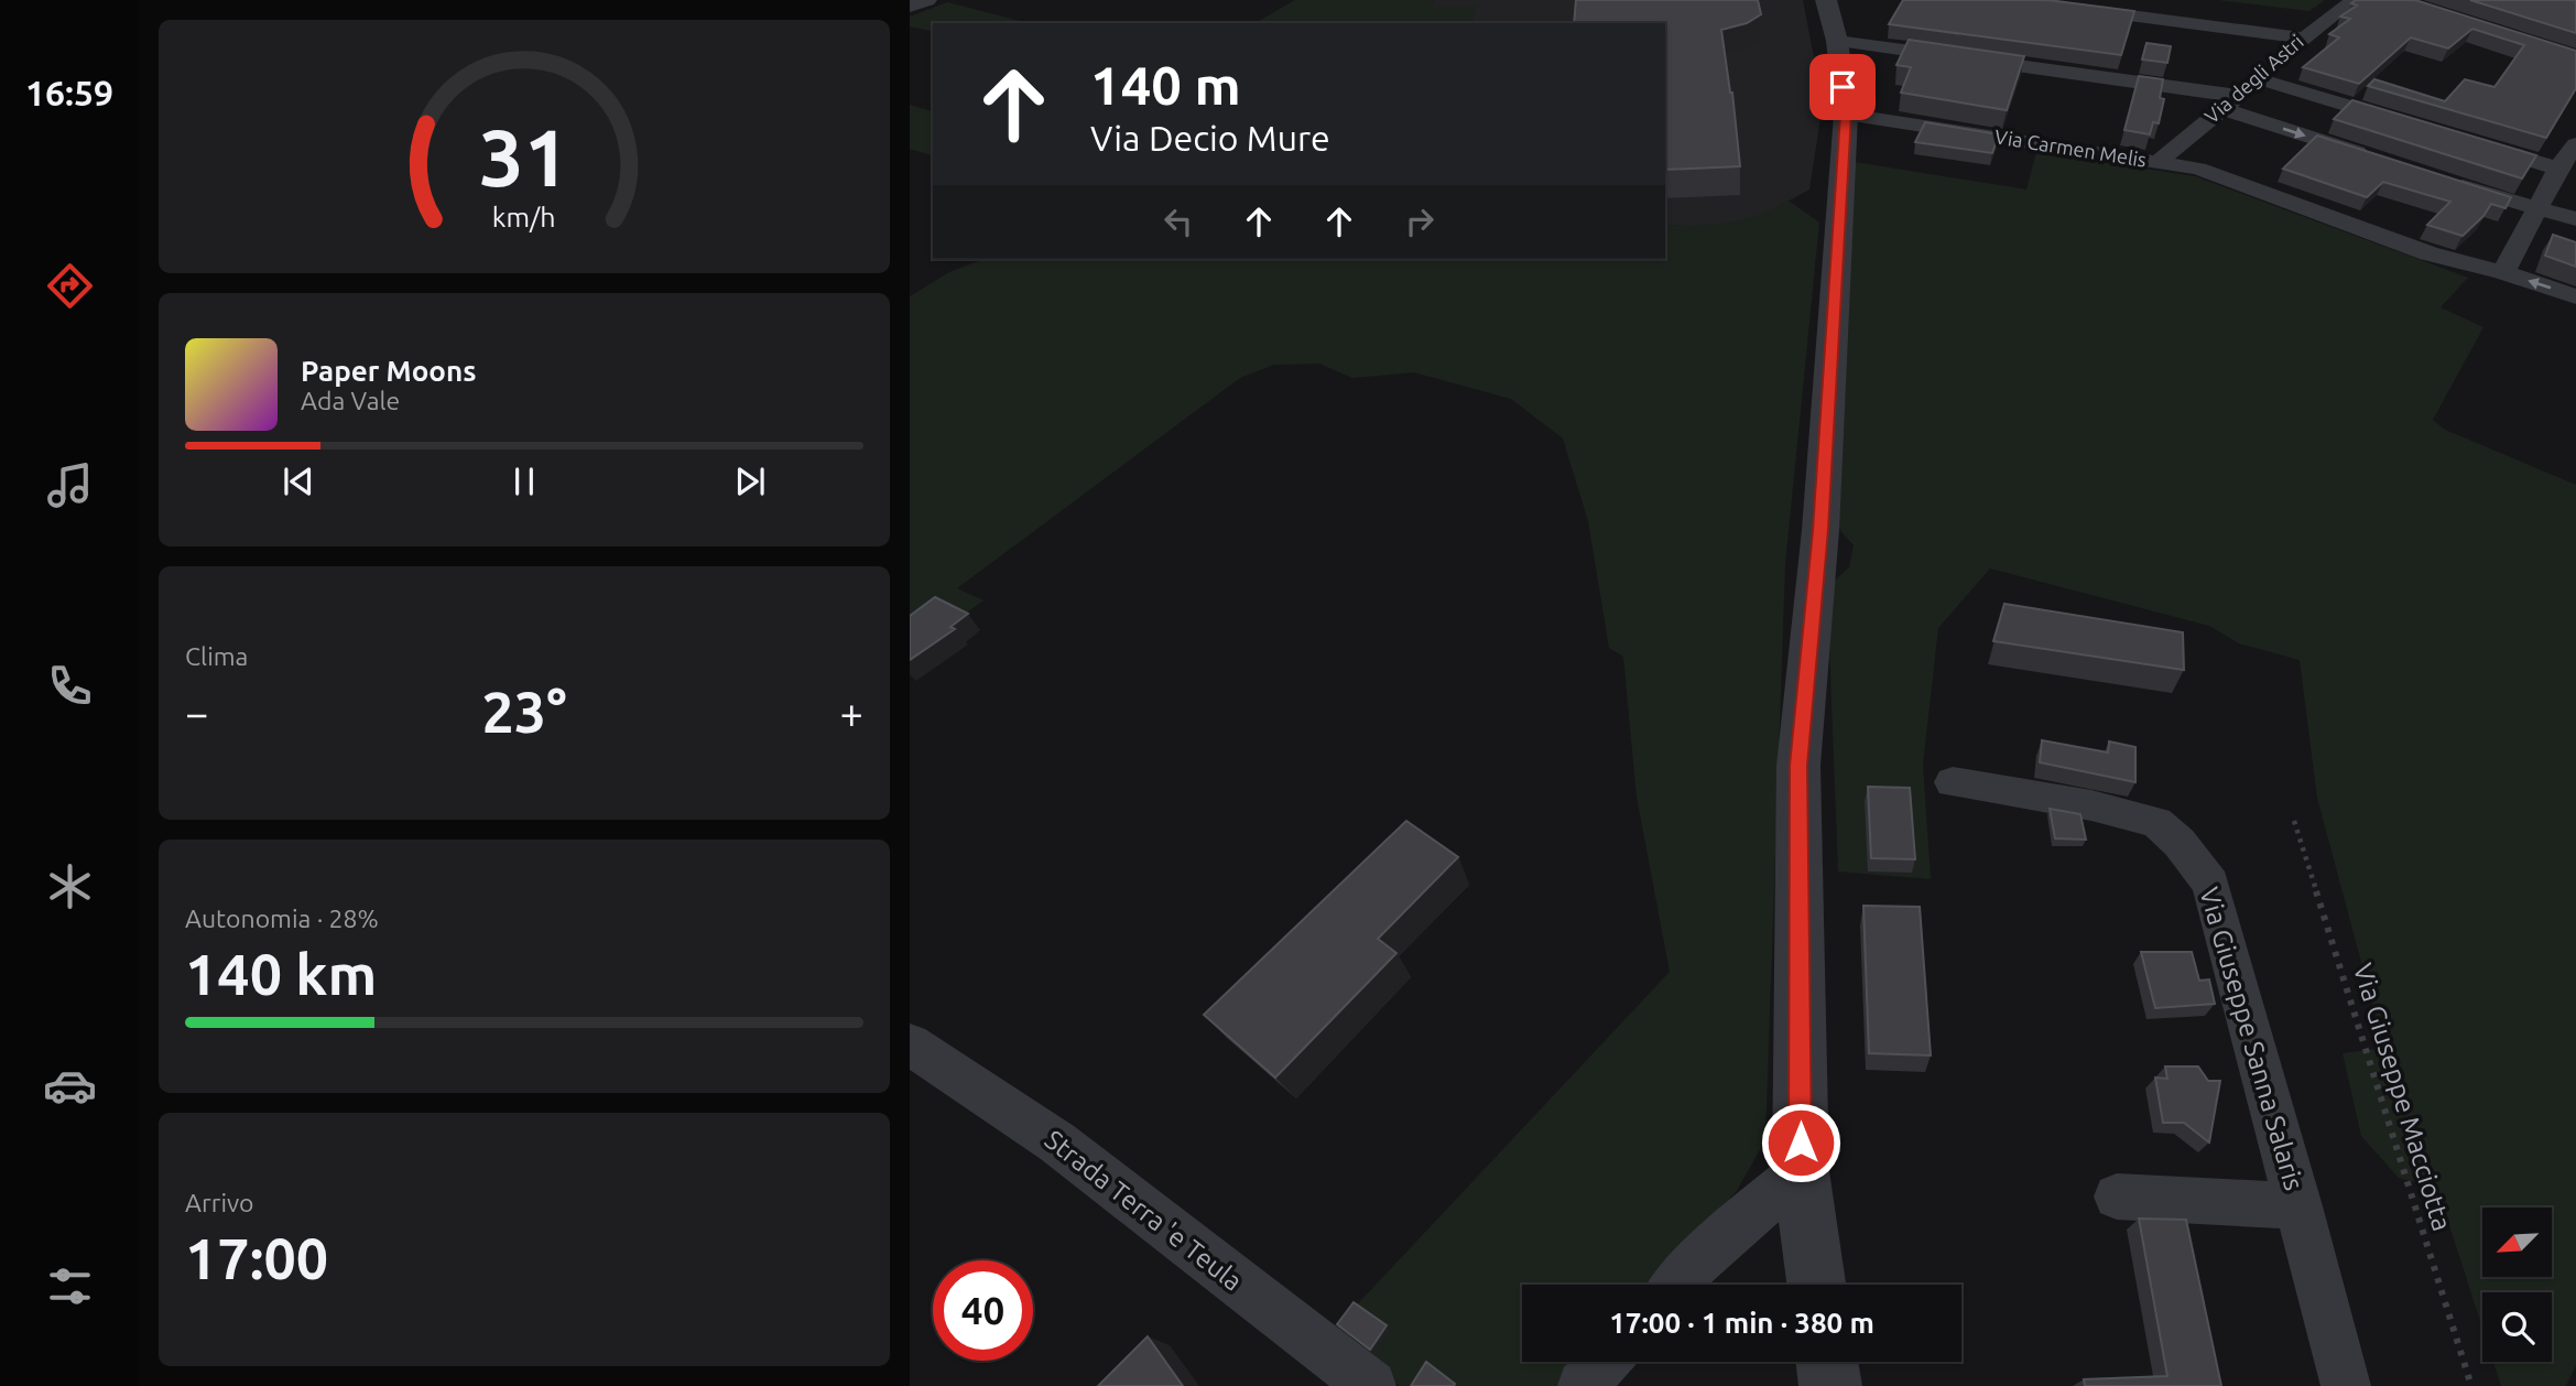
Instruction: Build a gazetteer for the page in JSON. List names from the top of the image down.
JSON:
{
  "streets": {
    "street": [
      "Via degli Astri",
      "Via Carmen Melis",
      "Via Giuseppe Sanna Salaris",
      "Strada Terra 'e Teula"
    ],
    "path": ["Via Giuseppe Macciotta"]
  },
  "crossings": [
    ["Via degli Astri", "Via Carmen Melis"]
  ],
  "north": "bottom left",
  "page": {
    "tabs": "16:59",
    "turn": ["140 m", "Via Decio Mure"],
    "song": ["Paper Moons", "Ada Vale"],
    "tile": [
      "Clima",
      ["Autonomia · 28%", "140 km"],
      ["Arrivo", "17:00"]
    ],
    "heat": ["−", "23°", "+"],
    "limit": "40",
    "trip": "17:00 · 1 min · 380 m",
    "gauge": ["31", "km/h"]
  }
}
